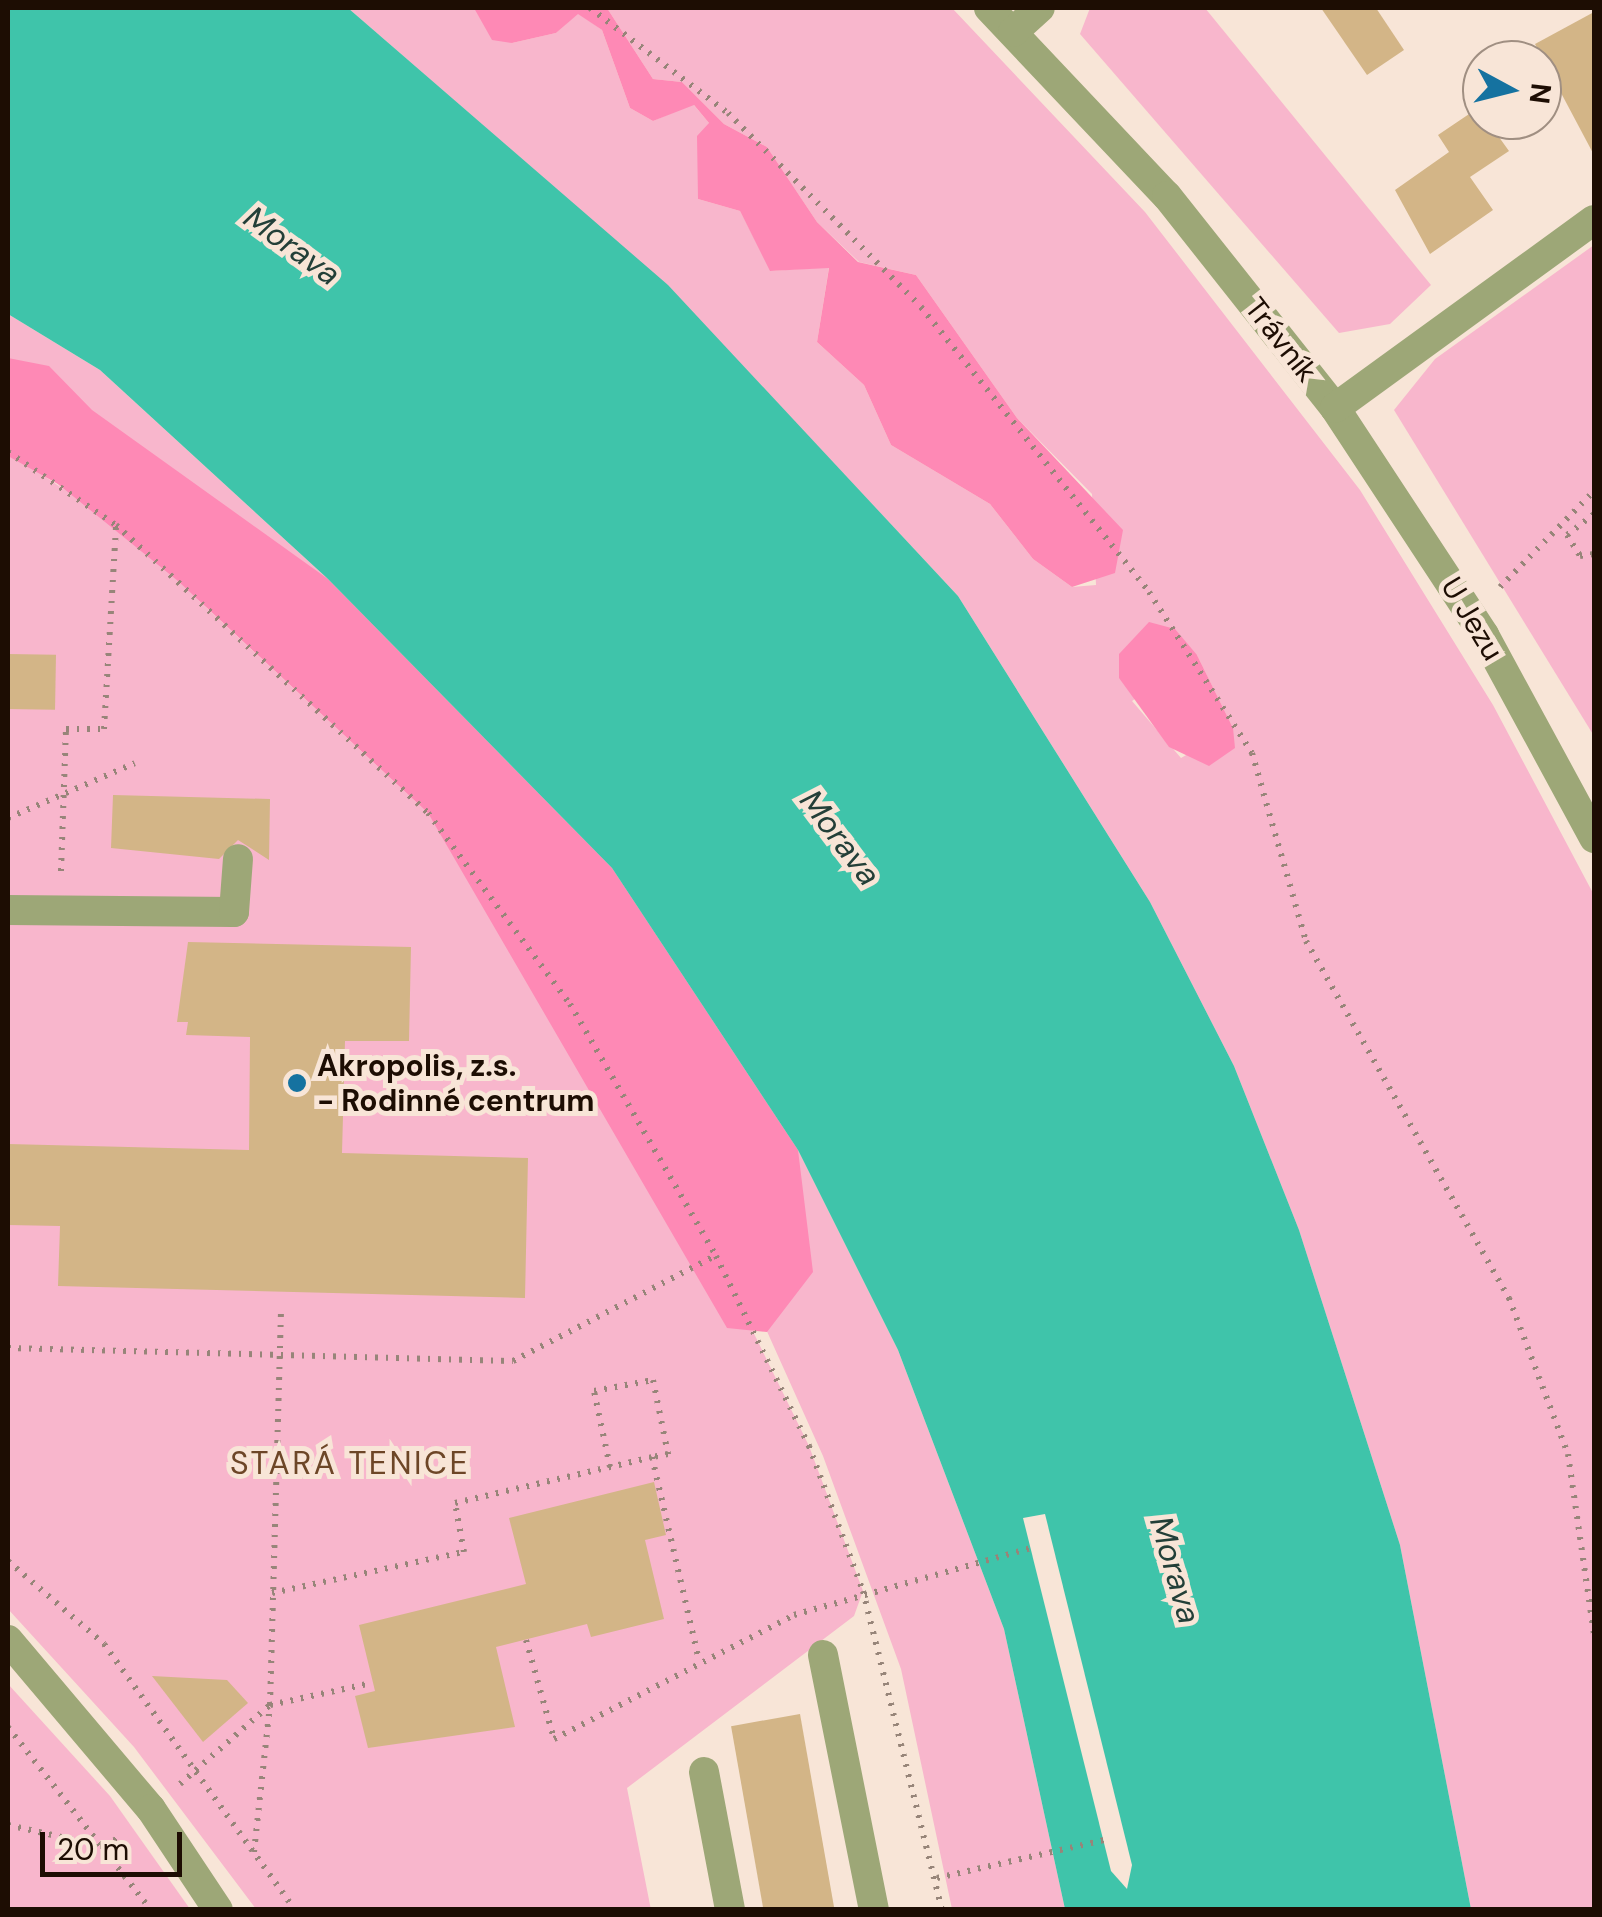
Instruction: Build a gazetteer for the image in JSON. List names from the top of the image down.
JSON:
{
  "streets": {
    "street": ["Trávník", "U Jezu"]
  },
  "crossings": [
    ["Trávník", "U Jezu"]
  ],
  "districts": ["STARÁ TENICE"],
  "water": ["Morava"],
  "places": ["Akropolis, z.s. - Rodinné centrum"],
  "scale_bar": "20 m",
  "north": "right"
}
